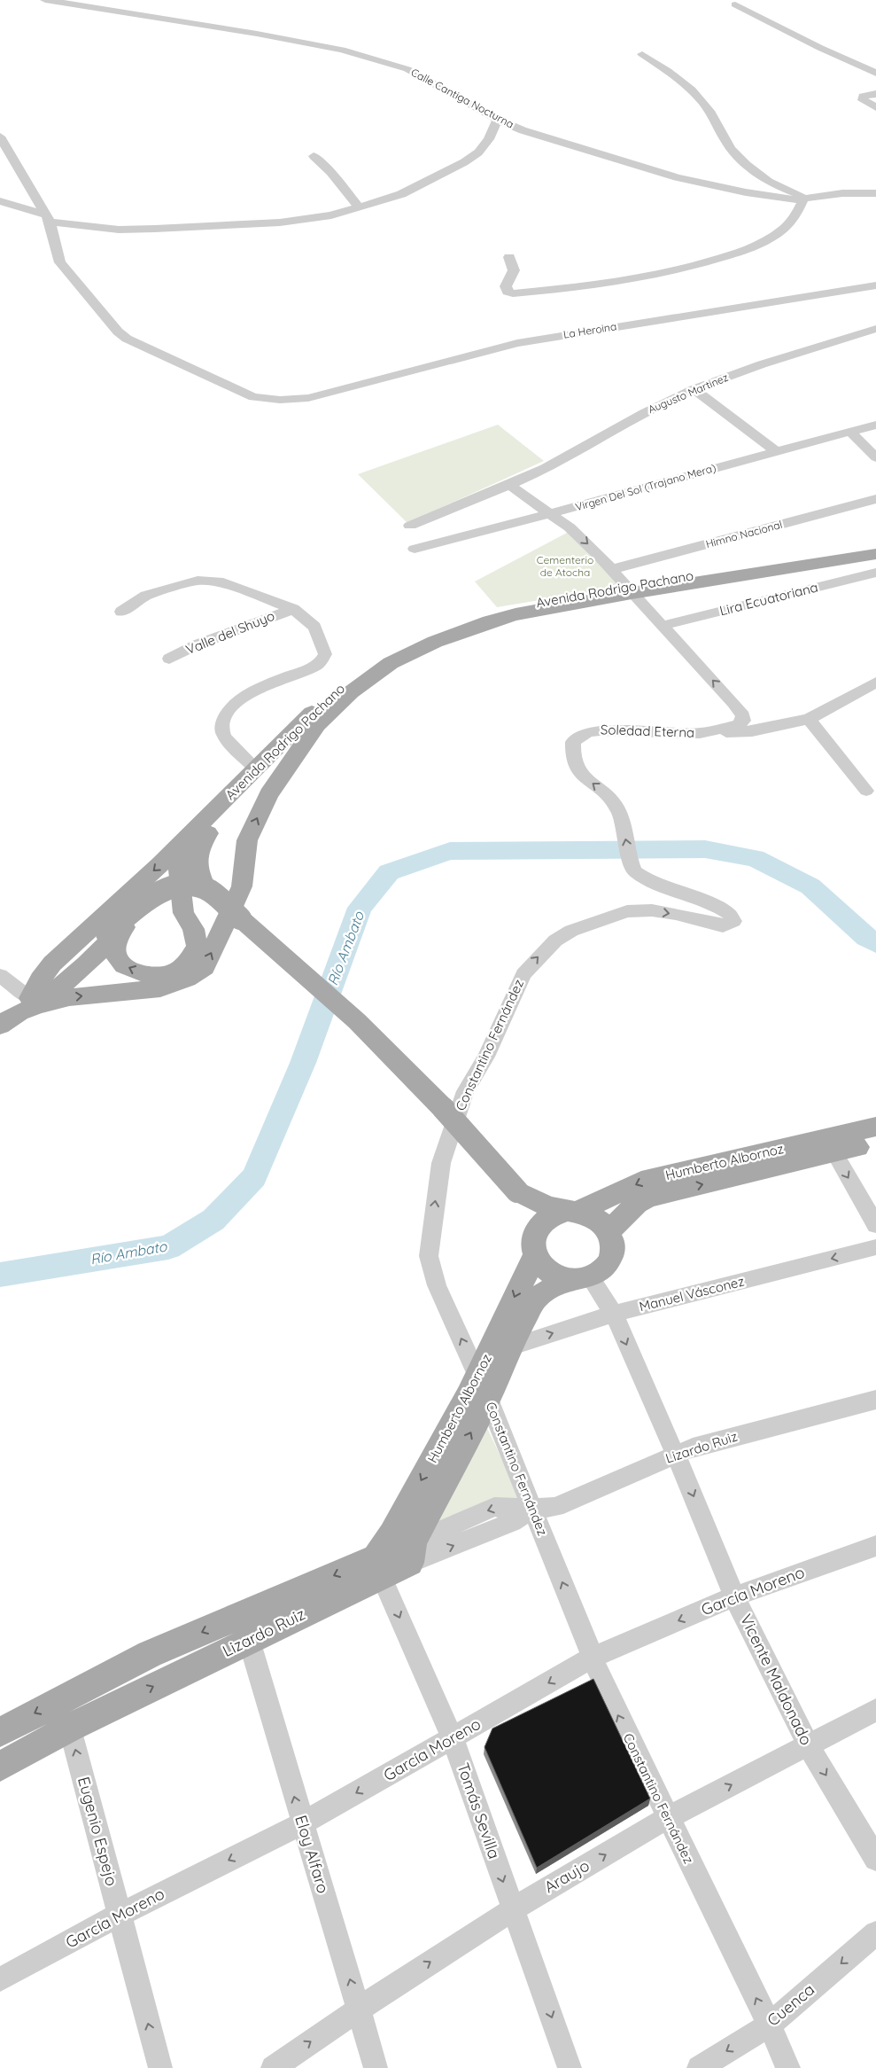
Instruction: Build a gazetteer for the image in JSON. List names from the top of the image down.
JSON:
{
  "streets": {
    "main road": ["Avenida Rodrigo Pachano", "Humberto Albornoz", "Lizardo Ruiz"],
    "street": [
      "Calle Cantiga Nocturna",
      "La Heroina",
      "Augusto Martinez",
      "Virgen Del Sol (Trajano Mera)",
      "Himno Nacional",
      "Lira Ecuatoriana",
      "Valle del Shuyo",
      "Soledad Eterna",
      "Constantino Fernández",
      "Manuel Vásconez",
      "García Moreno",
      "Vicente Maldonado",
      "Tomás Sevilla",
      "Eugenio Espejo",
      "Eloy Alfaro",
      "Araujo",
      "Cuenca"
    ]
  },
  "crossings": [
    ["Lira Ecuatoriana", "Soledad Eterna"],
    ["Soledad Eterna", "Constantino Fernández"],
    ["Constantino Fernández", "Humberto Albornoz"],
    ["Constantino Fernández", "Lizardo Ruiz"],
    ["Constantino Fernández", "García Moreno"],
    ["Constantino Fernández", "Araujo"],
    ["Constantino Fernández", "Cuenca"],
    ["Humberto Albornoz", "Manuel Vásconez"],
    ["Humberto Albornoz", "Lizardo Ruiz"],
    ["Humberto Albornoz", "Vicente Maldonado"],
    ["Humberto Albornoz", "Tomás Sevilla"],
    ["Manuel Vásconez", "Vicente Maldonado"],
    ["Lizardo Ruiz", "Vicente Maldonado"],
    ["Lizardo Ruiz", "Tomás Sevilla"],
    ["Lizardo Ruiz", "Eugenio Espejo"],
    ["Lizardo Ruiz", "Eloy Alfaro"],
    ["García Moreno", "Vicente Maldonado"],
    ["García Moreno", "Tomás Sevilla"],
    ["García Moreno", "Eugenio Espejo"],
    ["García Moreno", "Eloy Alfaro"],
    ["Vicente Maldonado", "Araujo"],
    ["Tomás Sevilla", "Araujo"],
    ["Eloy Alfaro", "Araujo"]
  ],
  "one_way": [
    "García Moreno",
    "Vicente Maldonado",
    "Tomás Sevilla",
    "Eugenio Espejo",
    "Eloy Alfaro",
    "Araujo",
    "Cuenca"
  ],
  "water": ["Río Ambato"],
  "parks": ["Cementerio de Atocha"]
}
